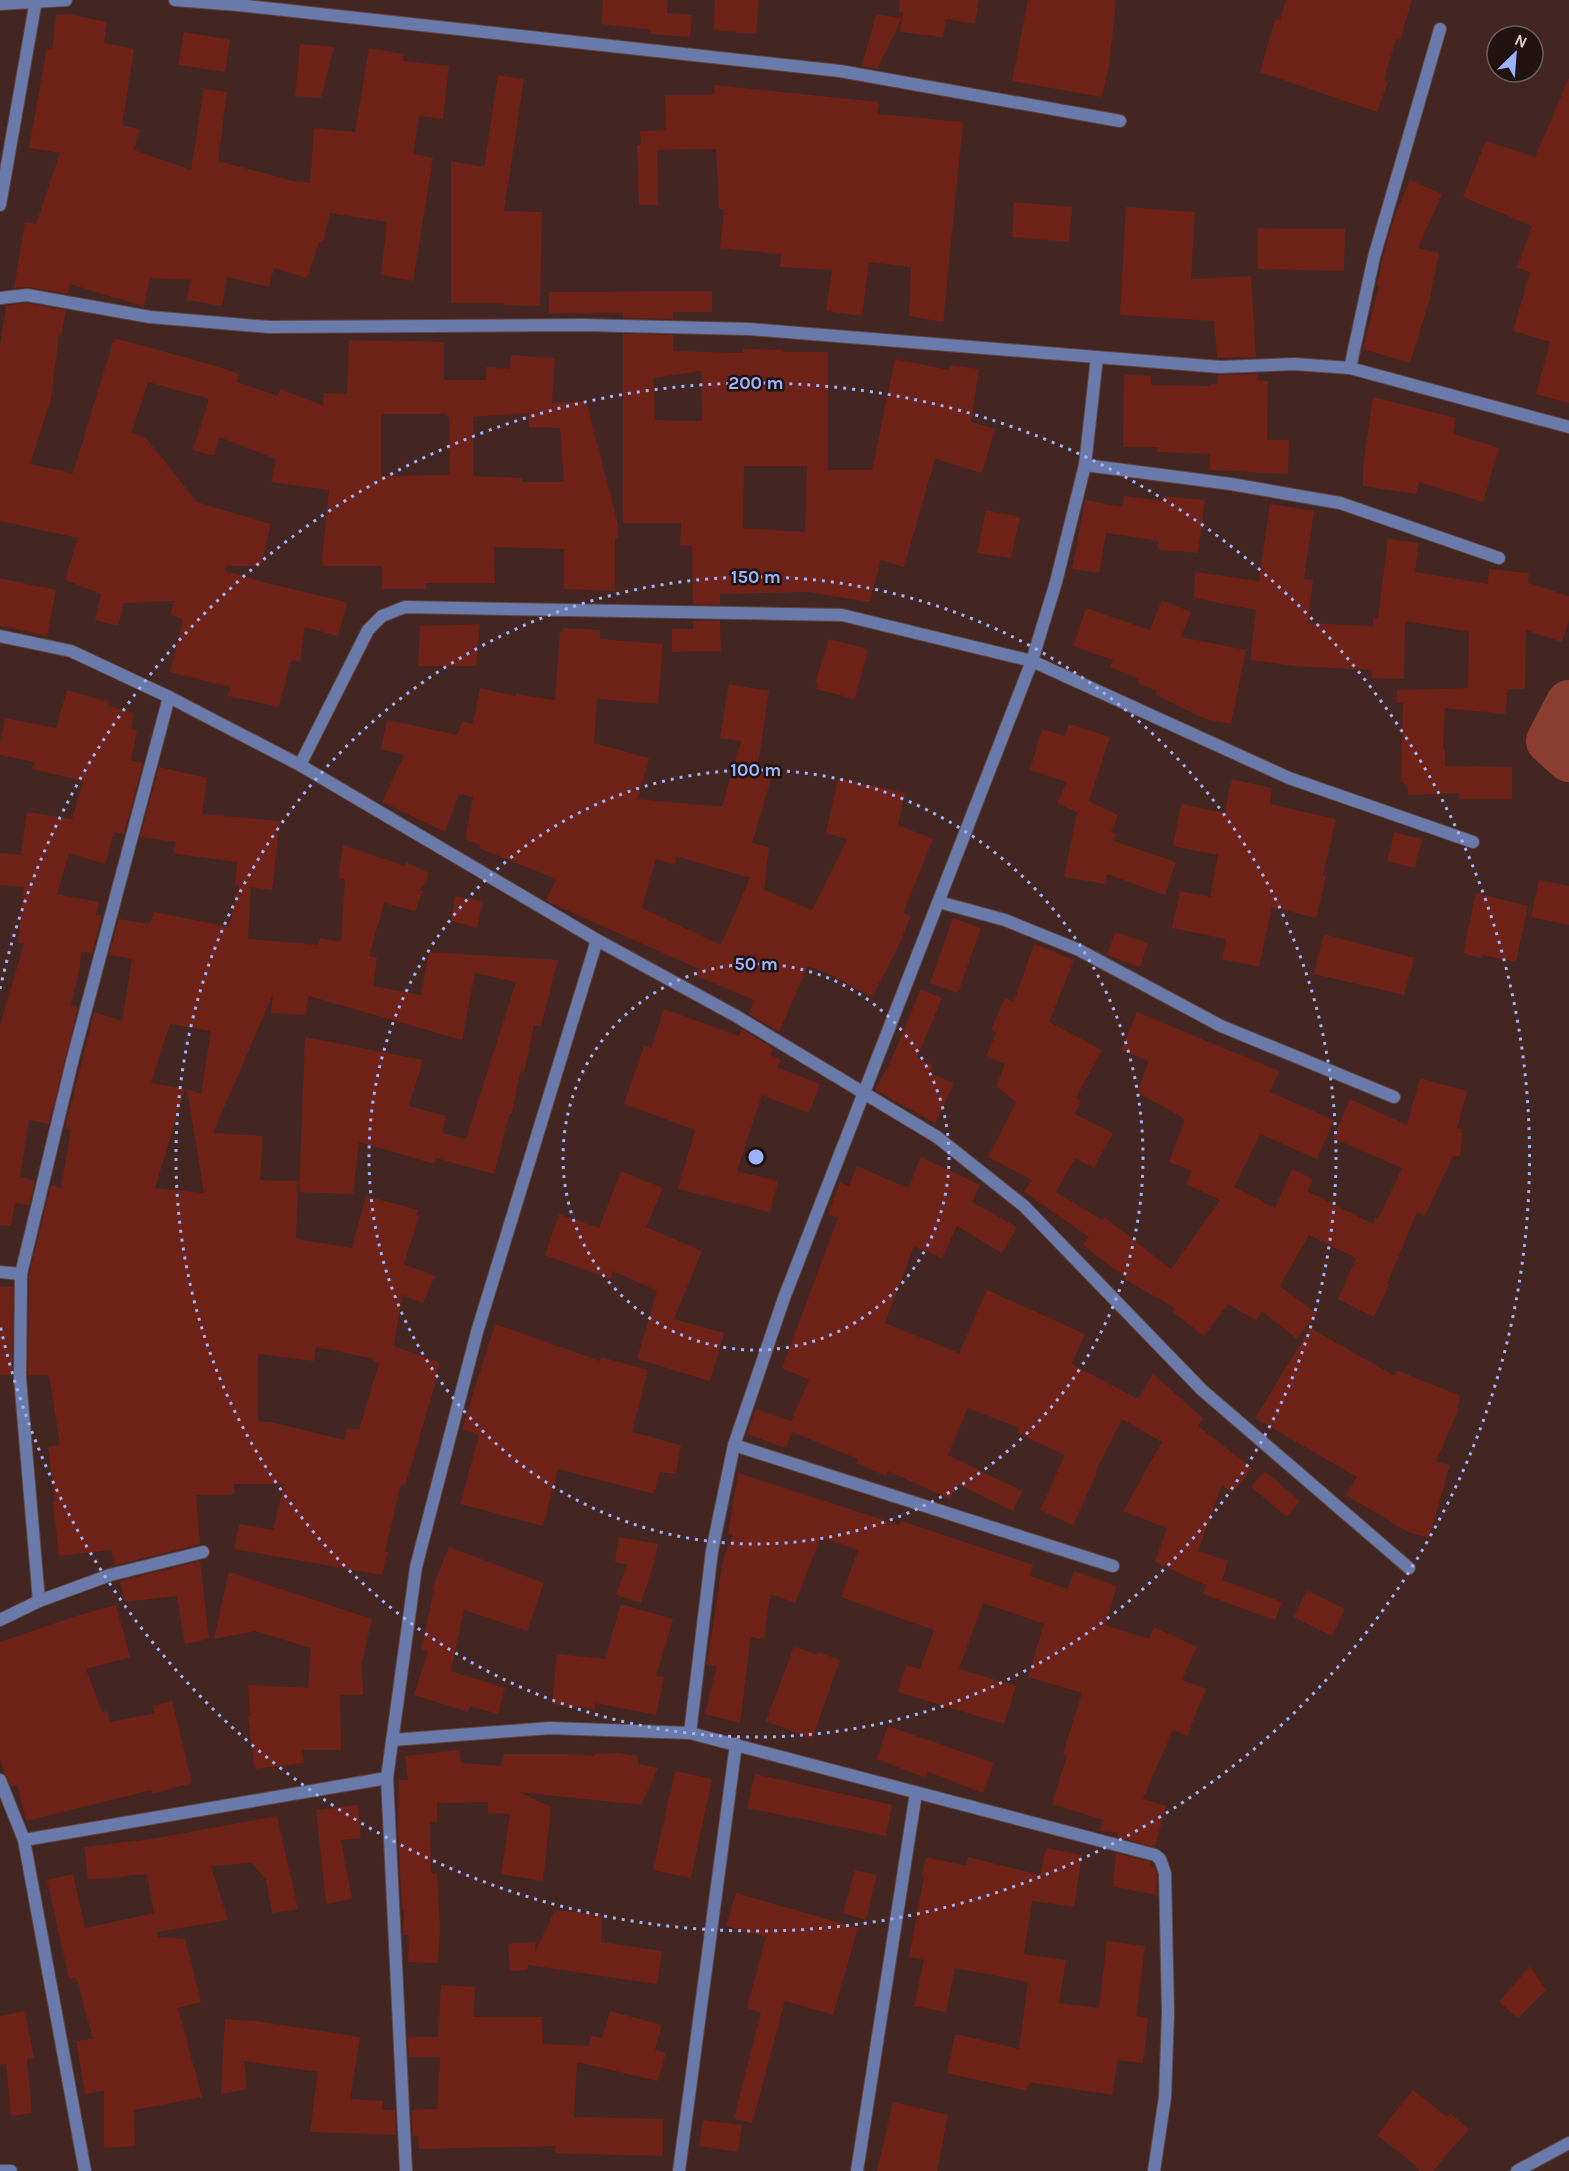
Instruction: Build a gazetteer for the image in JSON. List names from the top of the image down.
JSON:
{
  "north": "top right",
  "rings": [
    "200 m",
    "150 m",
    "100 m",
    "50 m"
  ]
}
